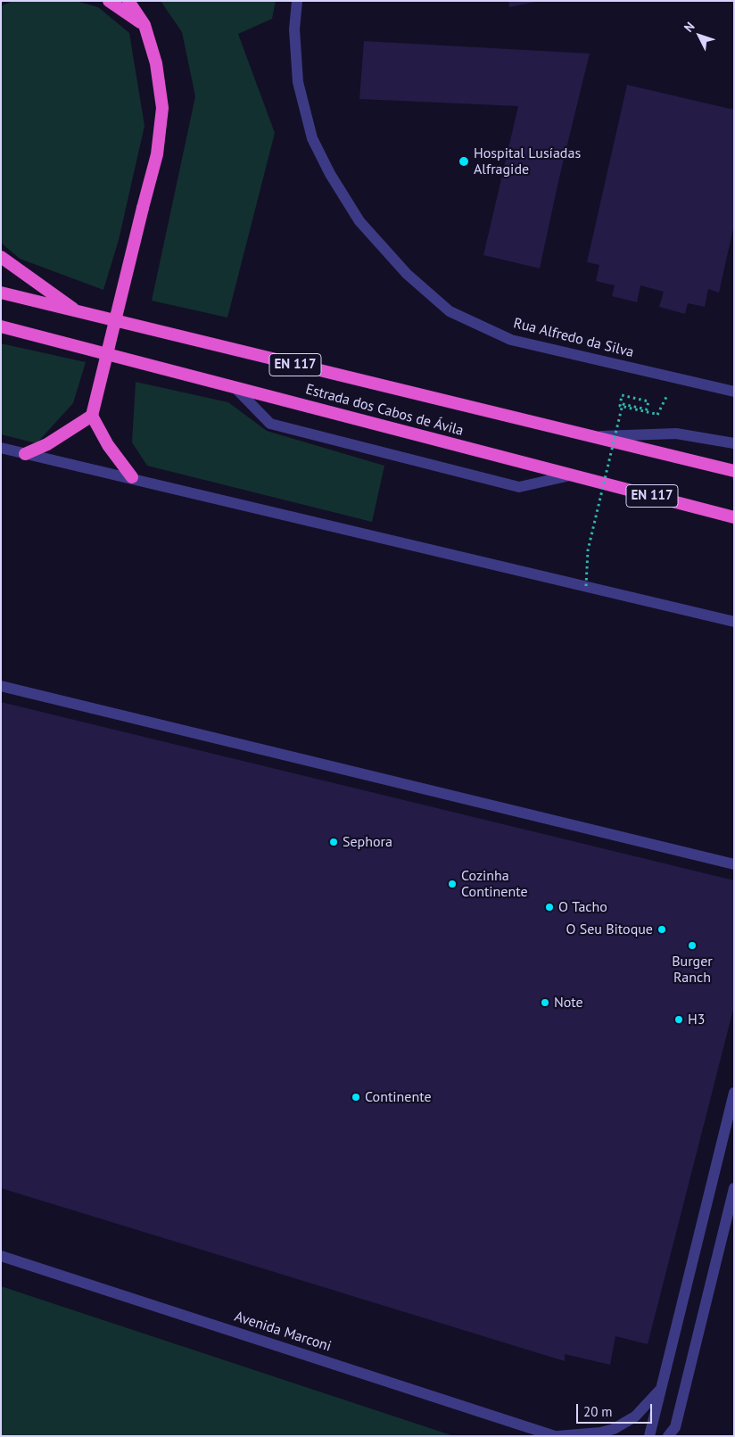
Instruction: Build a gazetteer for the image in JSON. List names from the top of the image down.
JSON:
{
  "streets": {
    "highway": ["EN 117", "Estrada dos Cabos de Ávila"],
    "street": ["Rua Alfredo da Silva", "Avenida Marconi"]
  },
  "places": [
    "Hospital Lusíadas Alfragide",
    "Sephora",
    "Cozinha Continente",
    "O Tacho",
    "O Seu Bitoque",
    "Burger Ranch",
    "Note",
    "H3",
    "Continente"
  ],
  "scale_bar": "20 m",
  "north": "top left"
}
